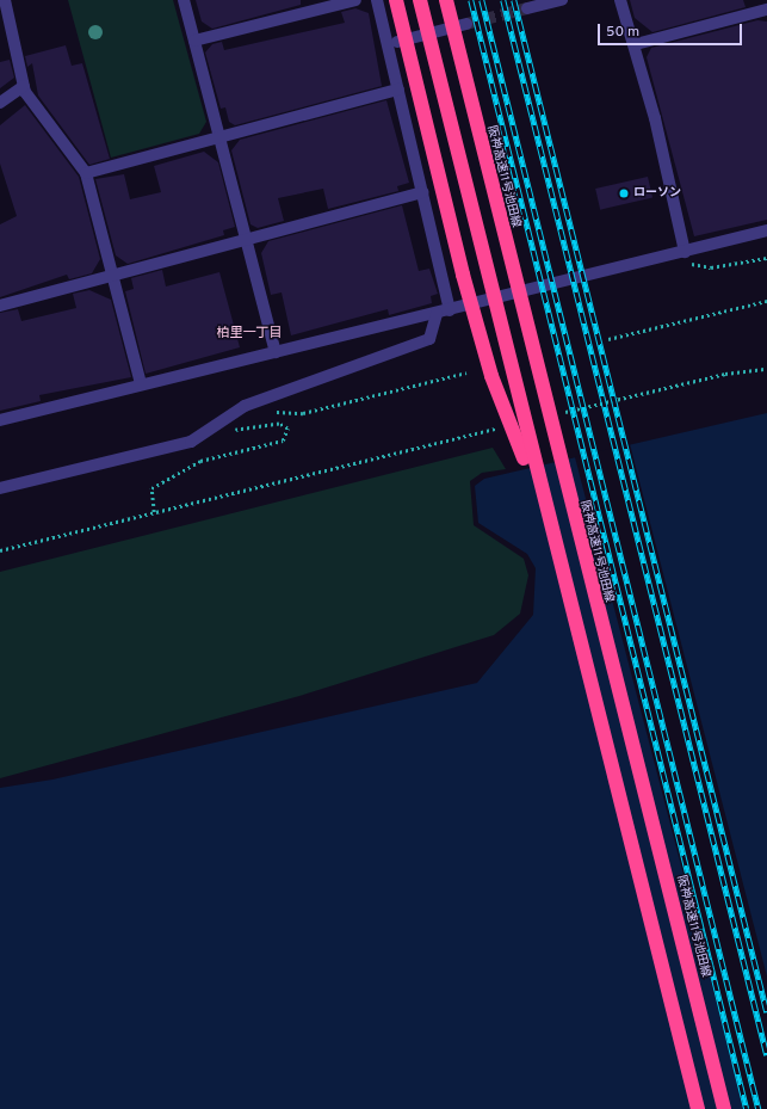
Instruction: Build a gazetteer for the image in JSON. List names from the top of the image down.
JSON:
{
  "streets": {
    "highway": ["阪神高速11号池田線"]
  },
  "districts": ["柏里一丁目"],
  "places": ["ローソン"],
  "scale_bar": "50 m"
}
